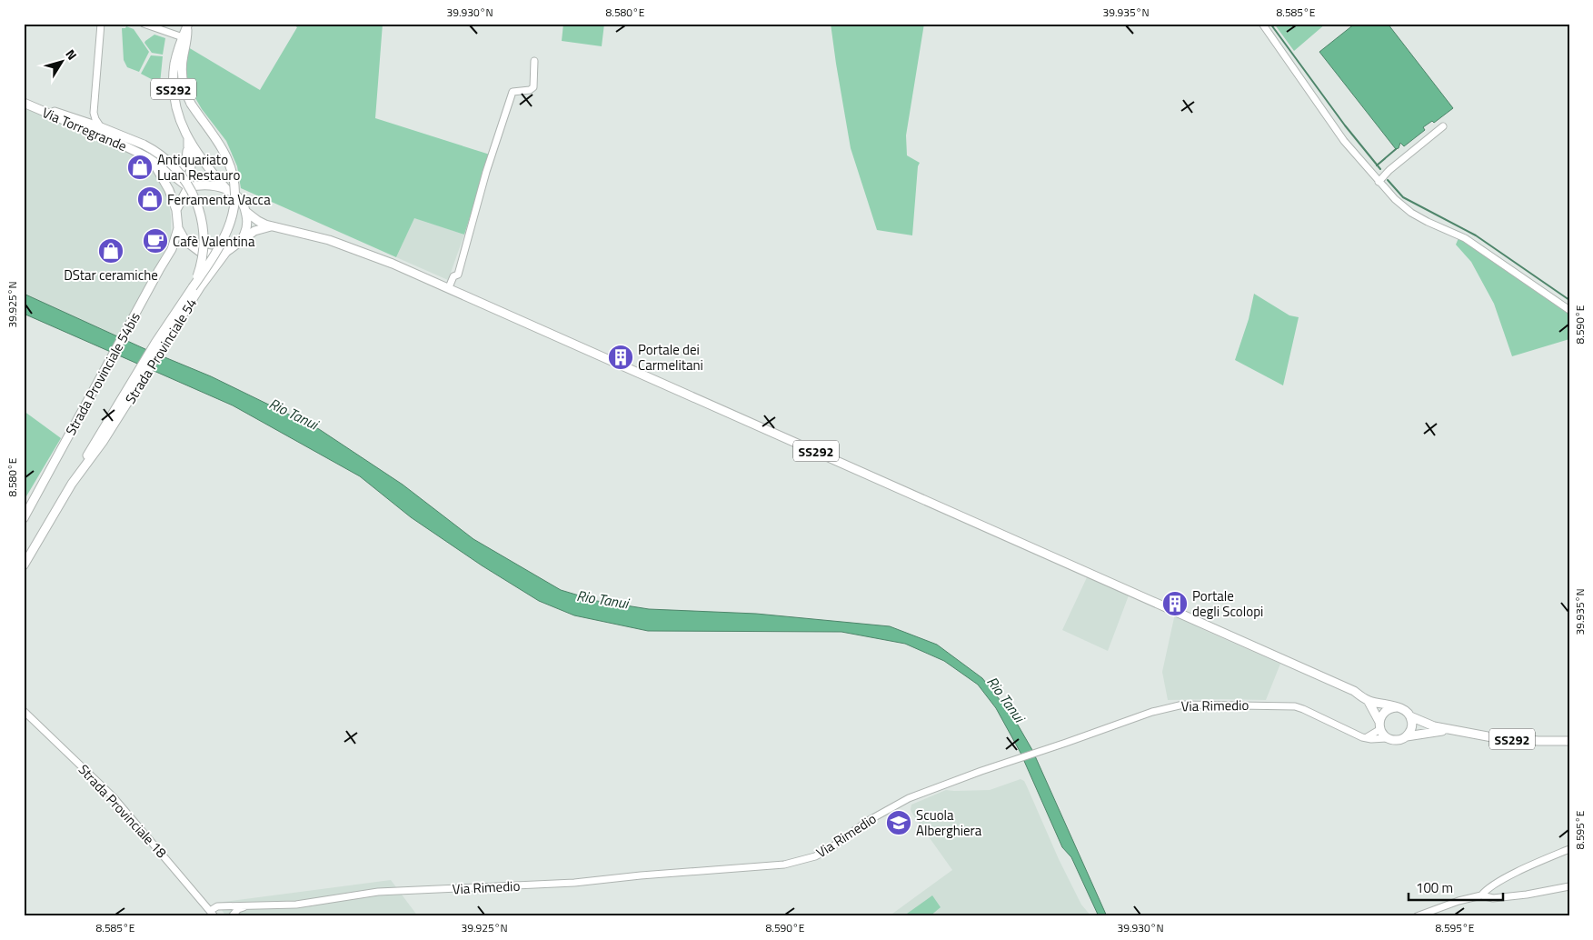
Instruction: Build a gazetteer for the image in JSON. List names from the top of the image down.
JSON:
{
  "streets": {
    "main road": [
      "SS292",
      "Via Torregrande",
      "Strada Provinciale 54",
      "Strada Provinciale 54bis"
    ],
    "street": ["Via Rimedio", "Strada Provinciale 18"]
  },
  "crossings": [
    ["SS292", "Via Torregrande"],
    ["SS292", "Strada Provinciale 54"],
    ["SS292", "Strada Provinciale 54bis"],
    ["SS292", "Via Rimedio"],
    ["Via Torregrande", "Strada Provinciale 54"],
    ["Via Torregrande", "Strada Provinciale 54bis"],
    ["Strada Provinciale 54", "Strada Provinciale 54bis"],
    ["Via Rimedio", "Strada Provinciale 18"]
  ],
  "water": ["Rio Tanui"],
  "places": {
    "shop": ["Antiquariato Luan Restauro", "Ferramenta Vacca", "DStar ceramiche"],
    "cafe": ["Cafè Valentina"],
    "building": ["Portale dei Carmelitani", "Portale degli Scolopi"],
    "school or university": ["Scuola Alberghiera"]
  },
  "scale_bar": "100 m",
  "north": "top right",
  "coordinates": [
    "39.930°N",
    "8.580°E",
    "39.935°N",
    "8.585°E",
    "39.925°N",
    "8.590°E",
    "8.595°E"
  ]
}
